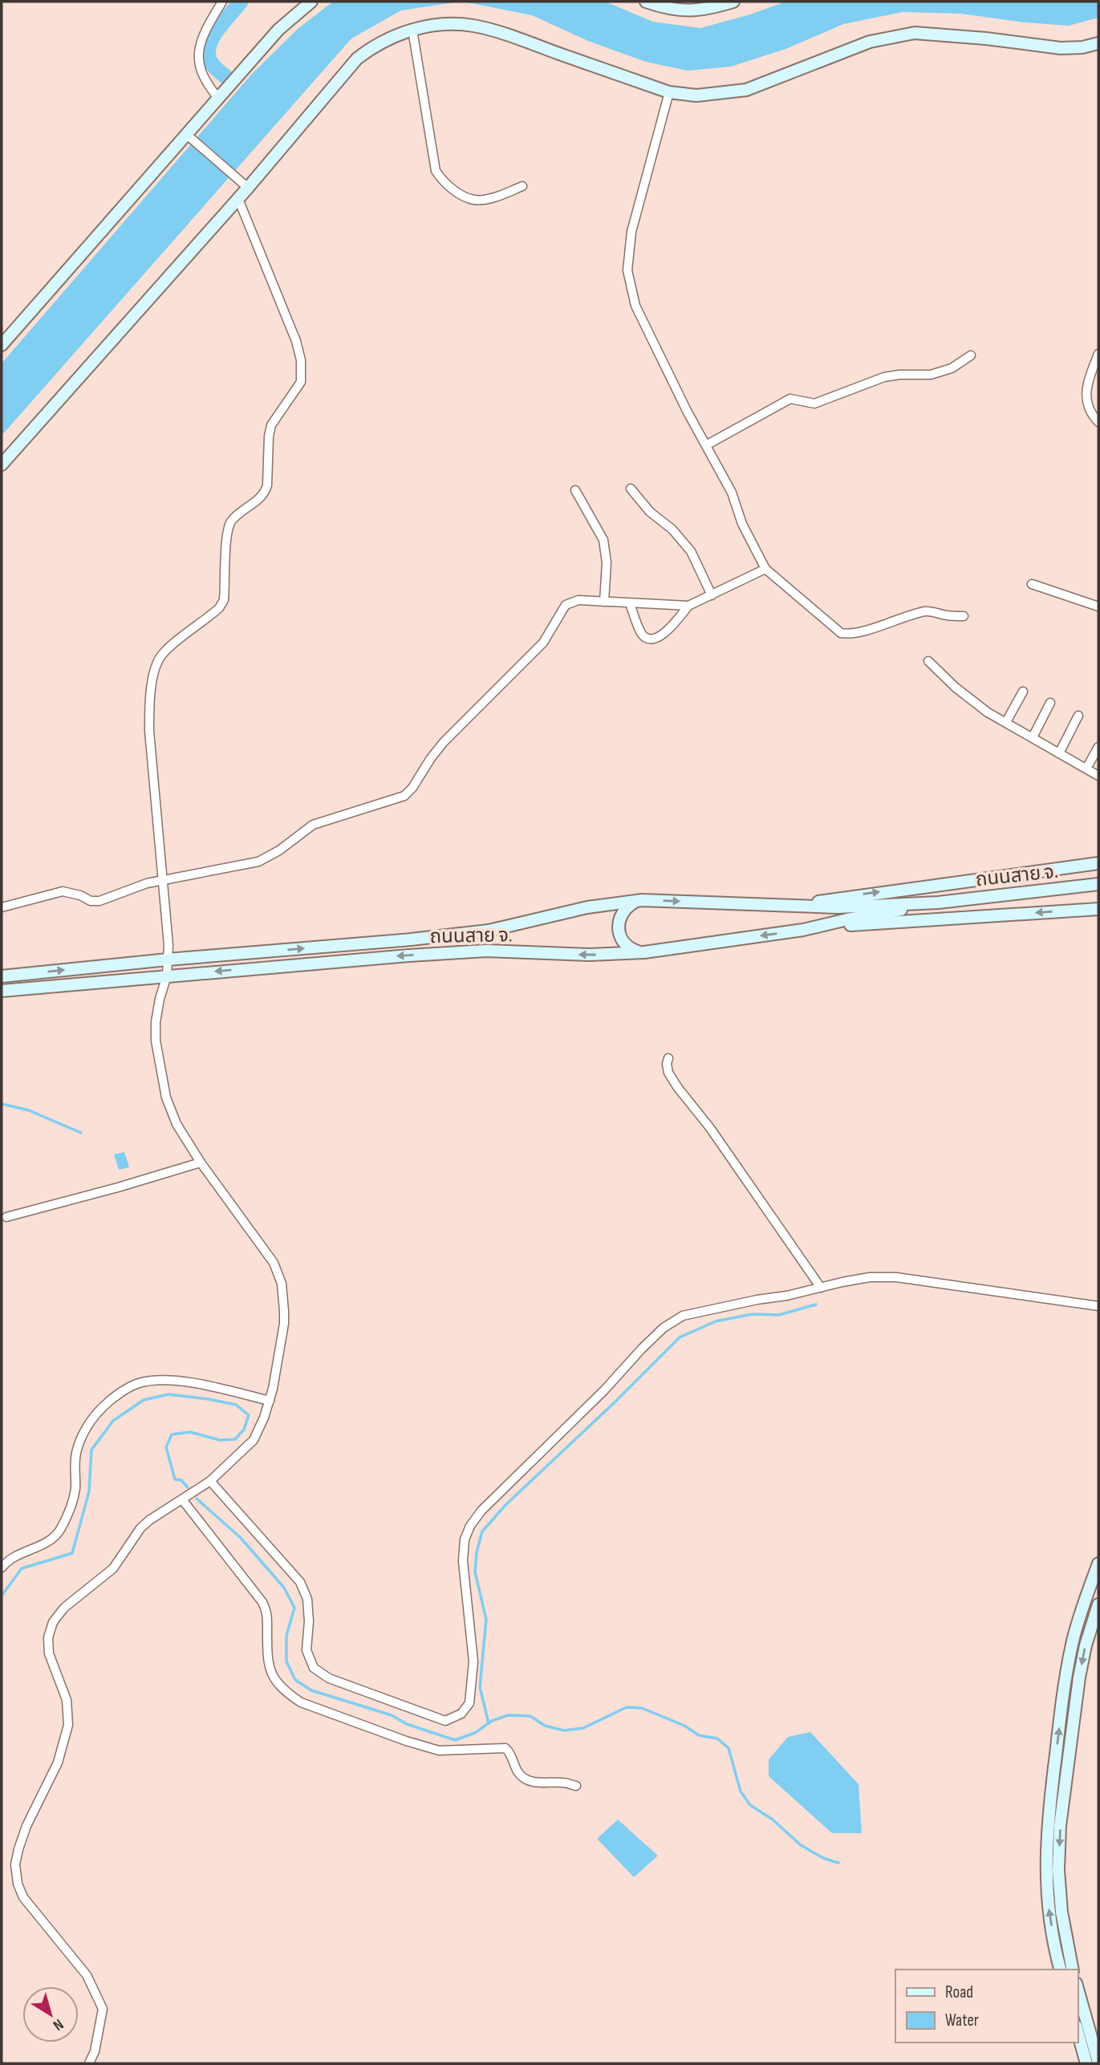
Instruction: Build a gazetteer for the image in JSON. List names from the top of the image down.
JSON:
{
  "streets": {
    "main road": ["ถนนสาย จ."]
  },
  "legend": ["Road", "Water"],
  "north": "bottom right"
}
